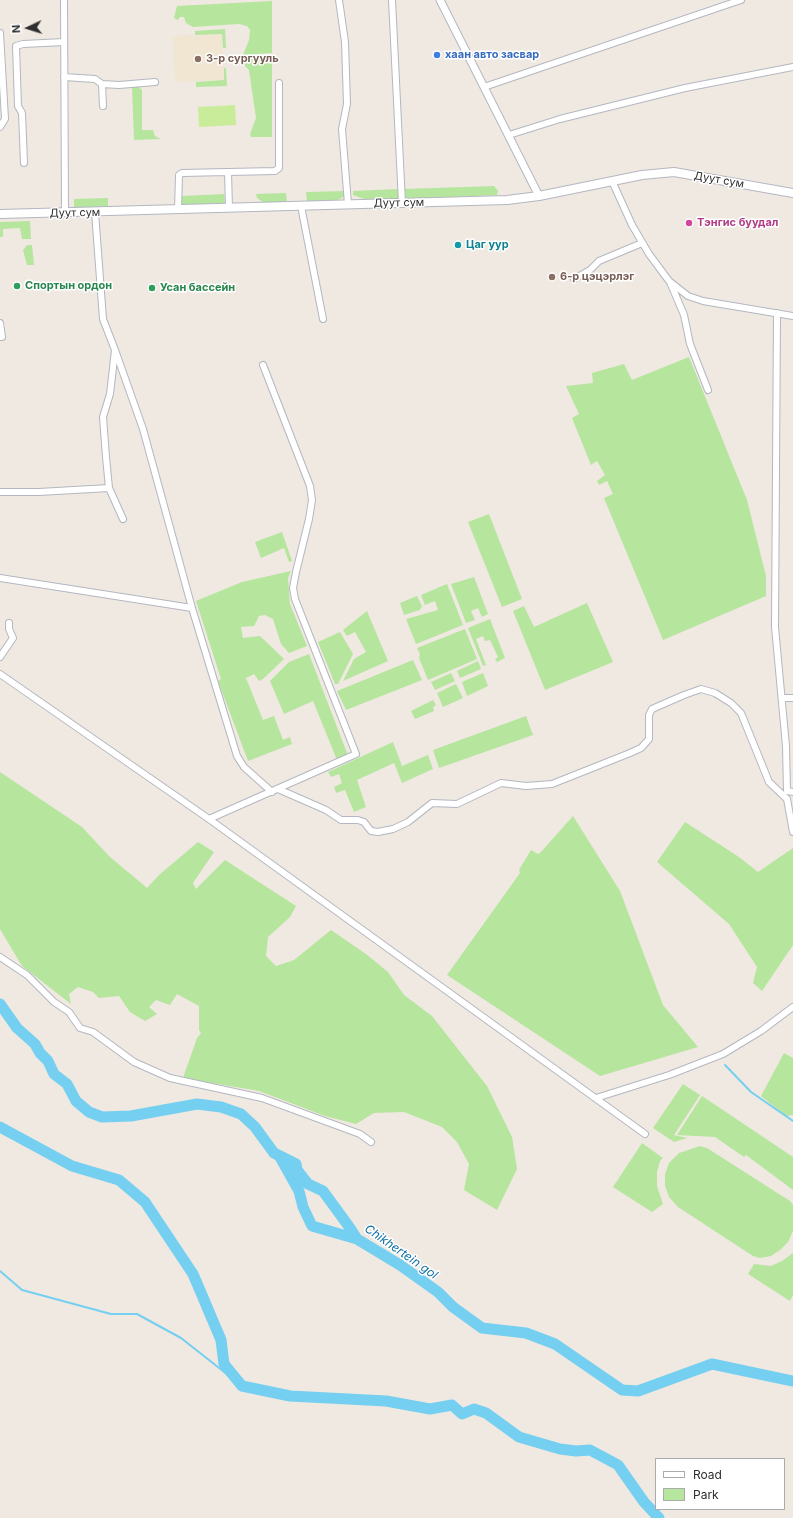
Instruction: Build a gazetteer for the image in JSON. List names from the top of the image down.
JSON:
{
  "streets": {
    "main road": ["Дуут сум"]
  },
  "water": ["Chikhertein gol"],
  "places": [
    "хаан авто засвар",
    "3-р сургууль",
    "Тэнгис буудал",
    "Цаг уур",
    "6-р цэцэрлэг",
    "Спортын ордон",
    "Усан бассейн"
  ],
  "legend": ["Road", "Park"],
  "north": "left"
}
